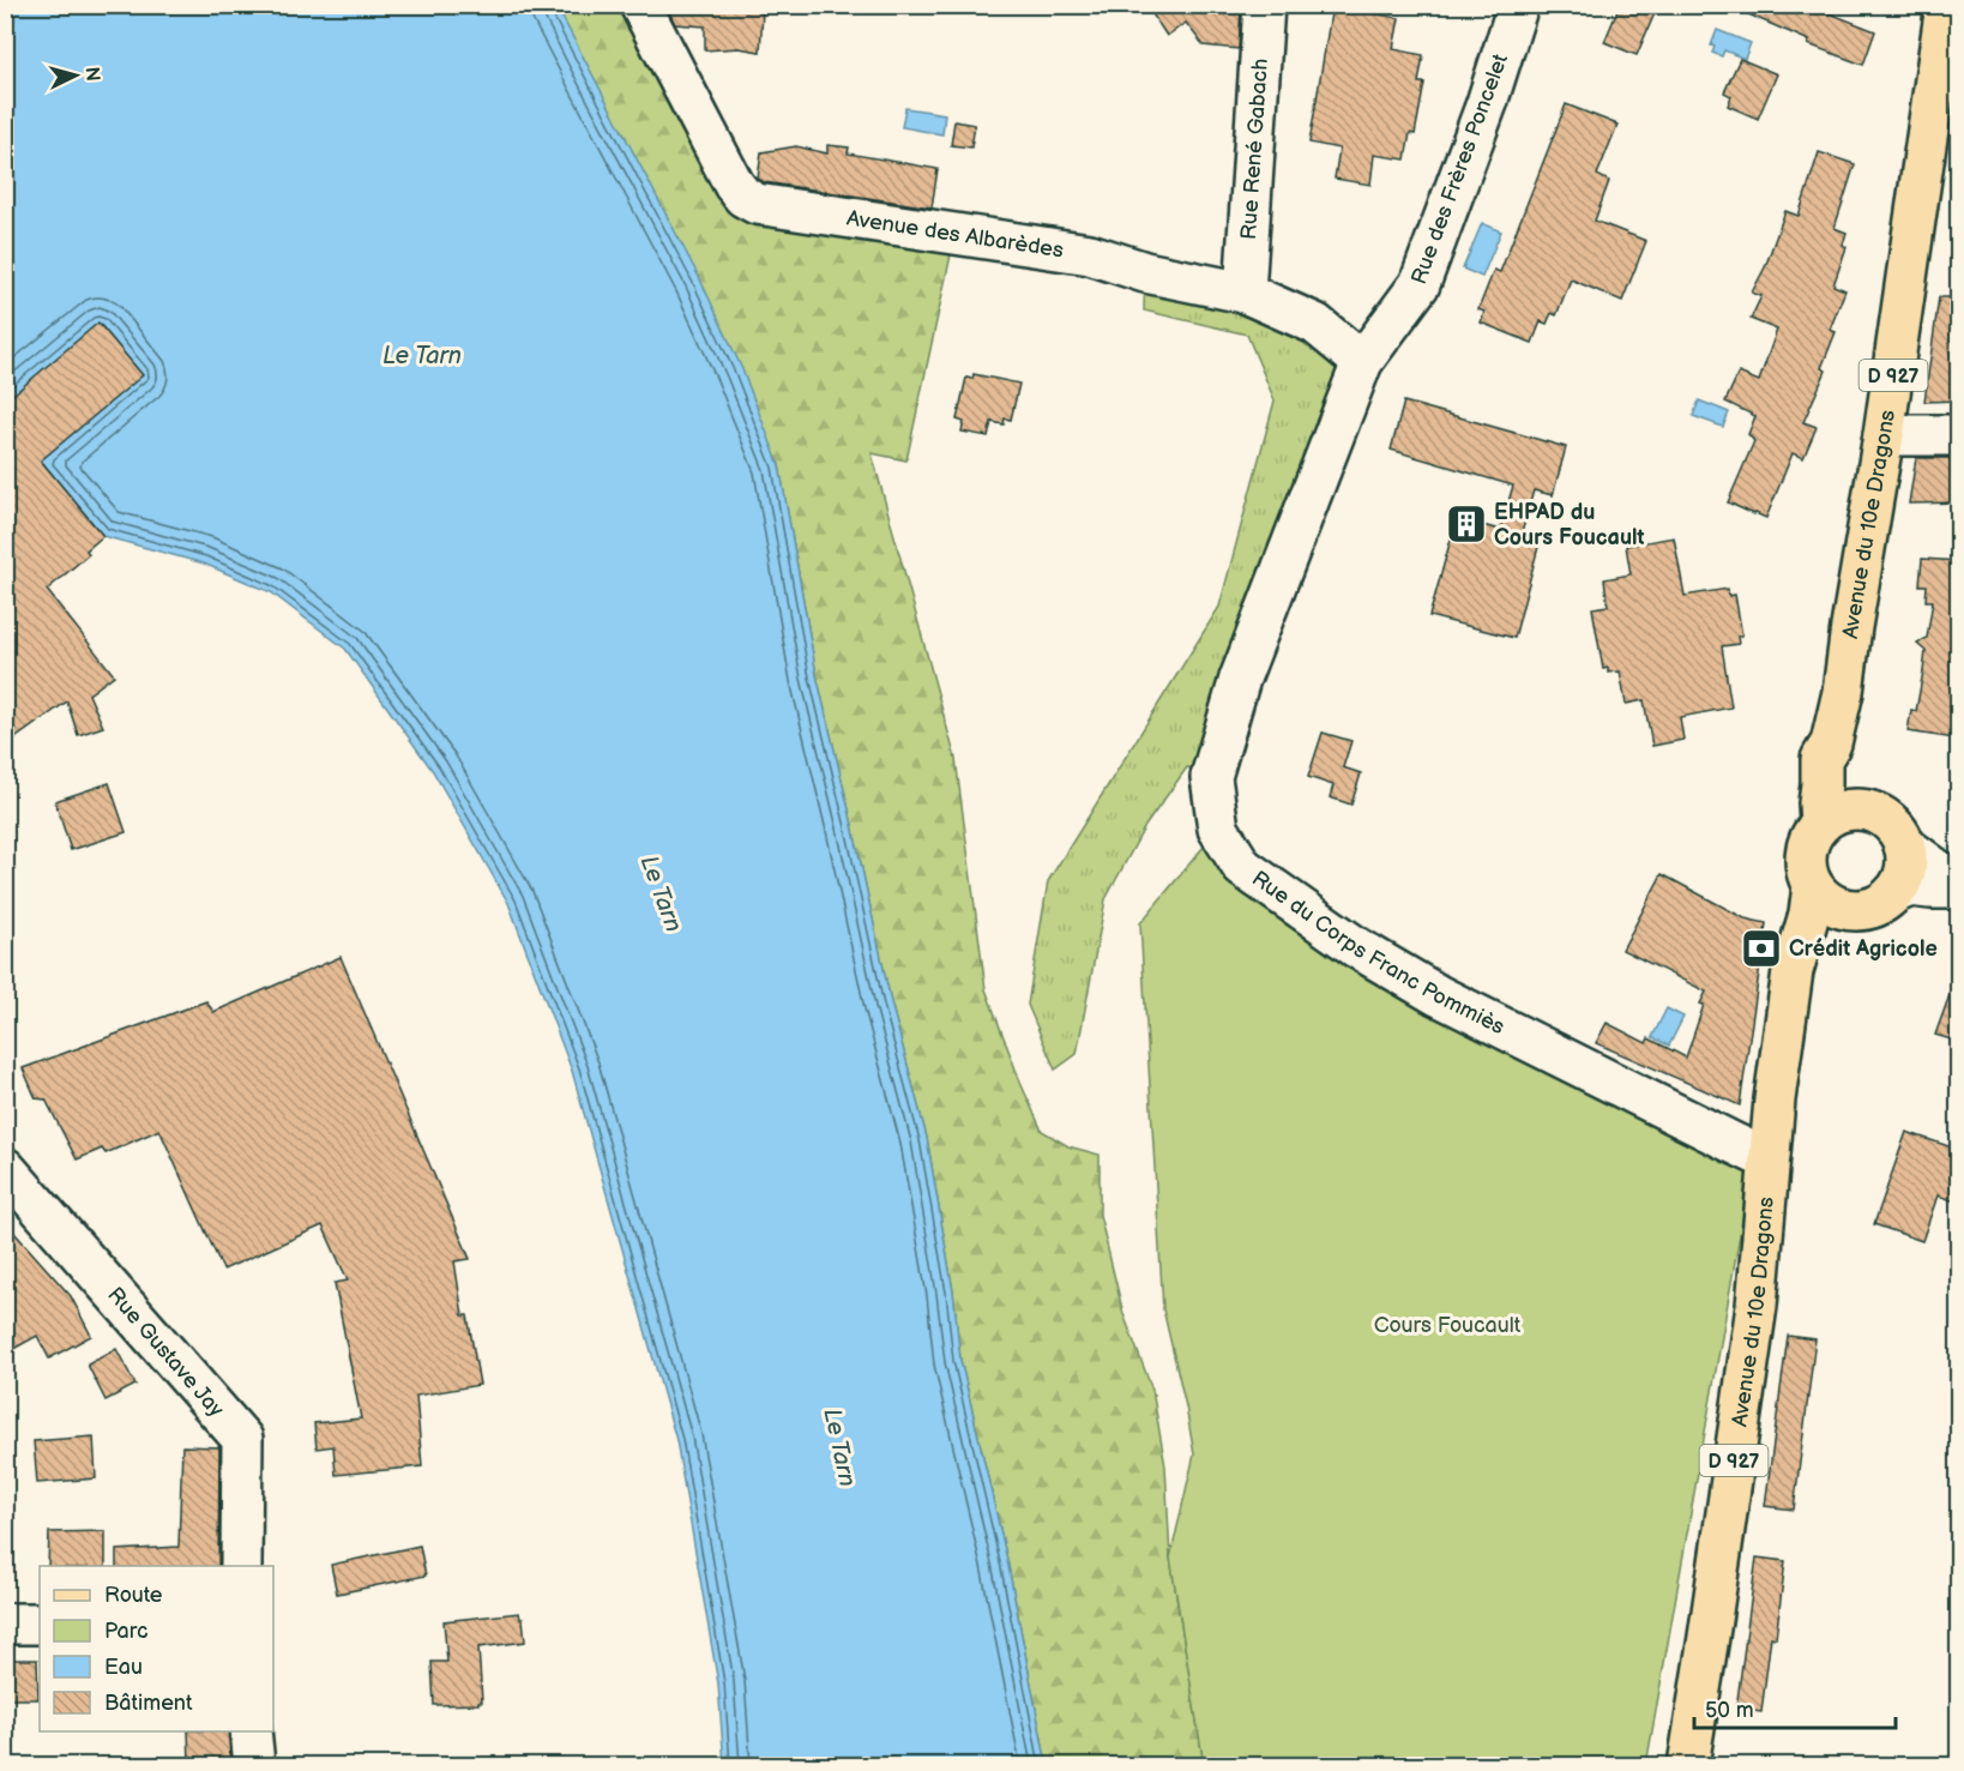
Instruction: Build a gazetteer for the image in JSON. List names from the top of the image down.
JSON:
{
  "streets": {
    "main road": ["D 927", "Avenue du 10e Dragons"],
    "street": [
      "Rue René Gabach",
      "Rue des Frères Poncelet",
      "Avenue des Albarèdes",
      "Rue du Corps Franc Pommiès",
      "Rue Gustave Jay"
    ]
  },
  "crossings": [
    ["Rue René Gabach", "Avenue des Albarèdes"],
    ["Rue des Frères Poncelet", "Avenue des Albarèdes"],
    ["Rue des Frères Poncelet", "Rue du Corps Franc Pommiès"],
    ["Avenue des Albarèdes", "Rue du Corps Franc Pommiès"],
    ["Avenue du 10e Dragons", "Rue du Corps Franc Pommiès"]
  ],
  "water": ["Le Tarn"],
  "parks": ["Cours Foucault"],
  "places": {
    "building": ["EHPAD du Cours Foucault"],
    "bank": ["Crédit Agricole"]
  },
  "legend": [
    "Route",
    "Parc",
    "Eau",
    "Bâtiment"
  ],
  "scale_bar": "50 m",
  "north": "right"
}
